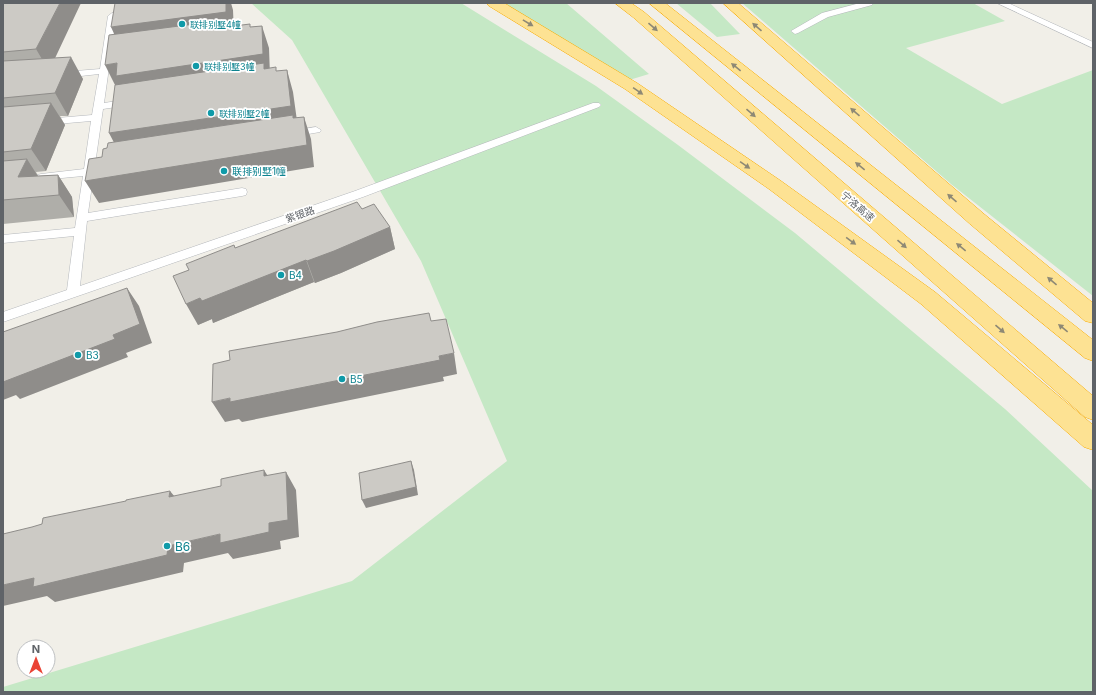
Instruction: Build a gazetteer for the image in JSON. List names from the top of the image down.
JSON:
{
  "streets": {
    "highway": ["宁洛高速"],
    "lane": ["紫银路"]
  },
  "places": [
    "联排别墅4幢",
    "联排别墅3幢",
    "联排别墅2幢",
    "联排别墅1幢",
    "B4",
    "B3",
    "B5",
    "B6"
  ],
  "north": "top"
}
